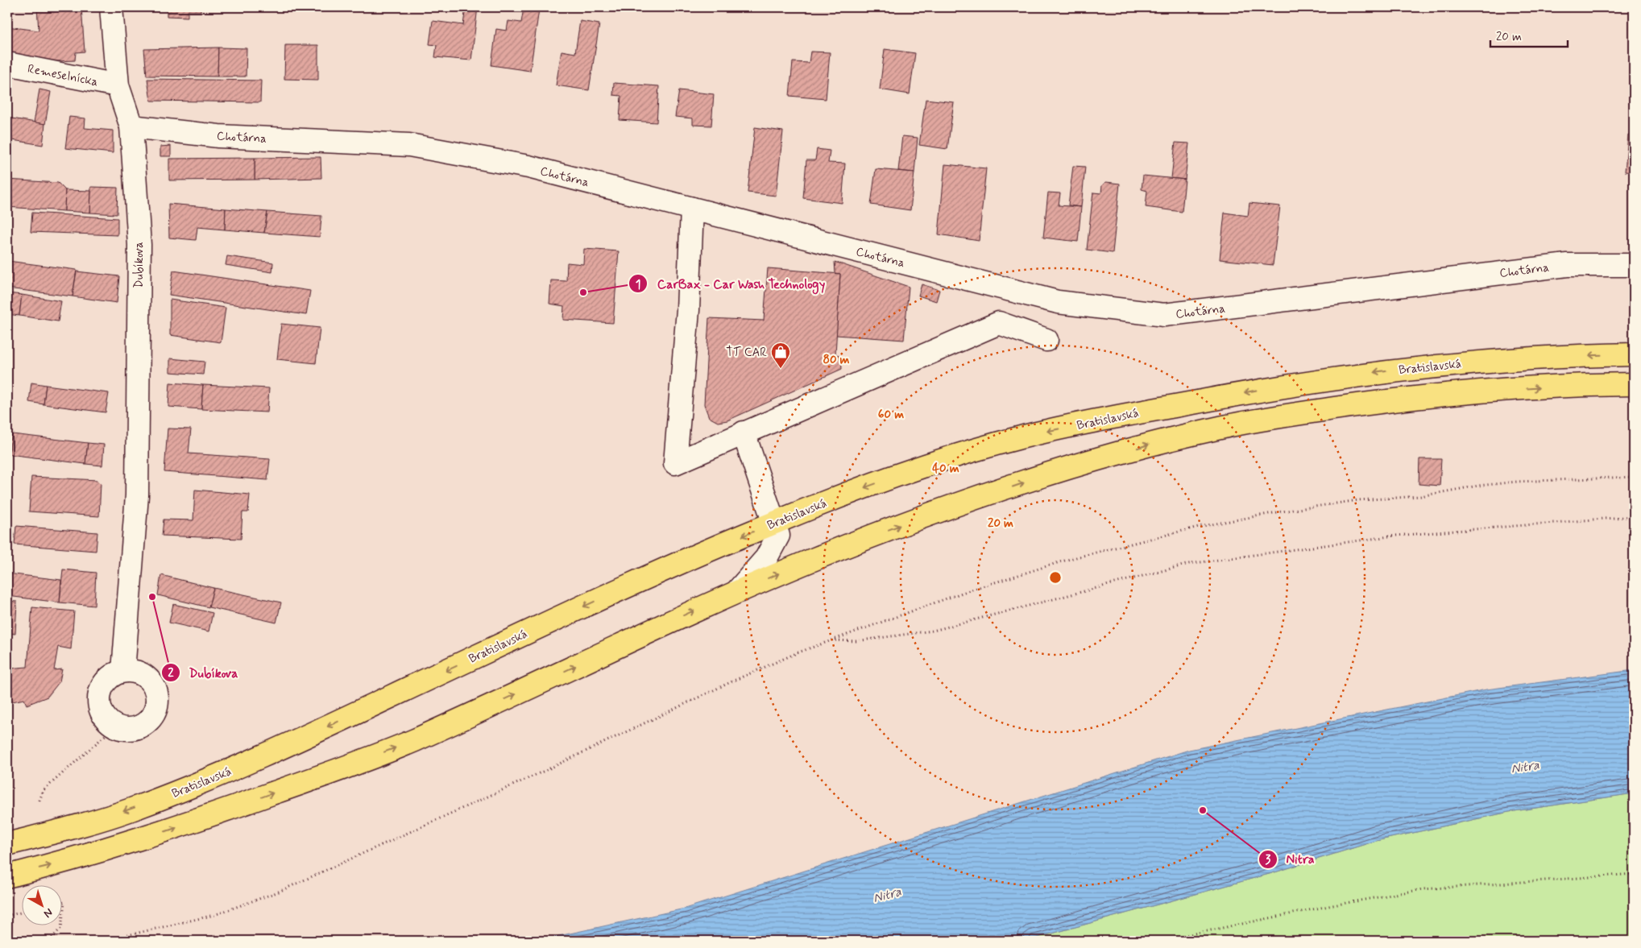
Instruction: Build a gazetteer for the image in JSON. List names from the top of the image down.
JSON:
{
  "streets": {
    "main road": ["Bratislavská"],
    "street": ["Remeselnícka", "Chotárna", "Dubíkova"]
  },
  "crossings": [
    ["Remeselnícka", "Dubíkova"],
    ["Chotárna", "Dubíkova"]
  ],
  "water": ["Nitra"],
  "places": {
    "other": ["CarBax - Car Wash Technology", "Dubíkova", "Nitra"],
    "shop": ["TT CAR"]
  },
  "scale_bar": "20 m",
  "north": "bottom right",
  "rings": [
    "80 m",
    "60 m",
    "40 m",
    "20 m"
  ]
}
